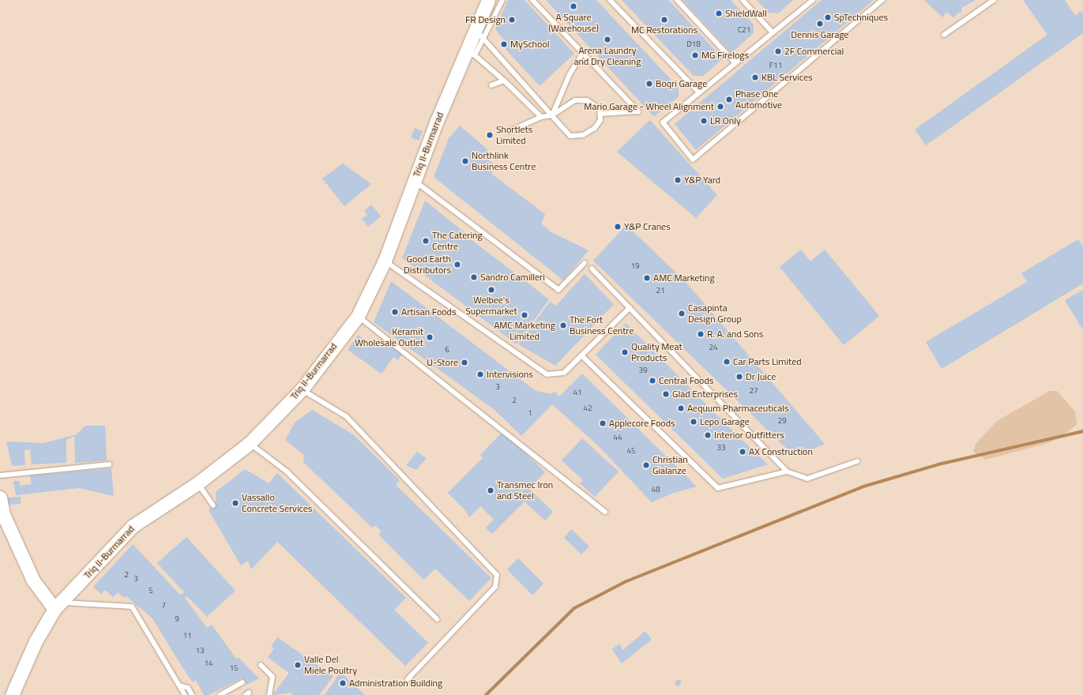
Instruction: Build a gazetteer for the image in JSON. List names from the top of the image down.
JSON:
{
  "streets": {
    "street": ["Triq Il-Burmarrad"]
  },
  "places": [
    "A Square (Warehouse)",
    "ShieldWall",
    "SpTechniques",
    "FR Design",
    "MC Restorations",
    "Dennis Garage",
    "Arena Laundry and Dry Cleaning",
    "MySchool",
    "2F Commercial",
    "MG Firelogs",
    "KBL Services",
    "Boqri Garage",
    "Phase One Automotive",
    "Mario Garage - Wheel Alignment",
    "LR Only",
    "Shortlets Limited",
    "Northlink Business Centre",
    "Y&P Yard",
    "Y&P Cranes",
    "The Catering Centre",
    "Good Earth Distributors",
    "Sandro Camilleri",
    "AMC Marketing",
    "Welbee's Supermarket",
    "Artisan Foods",
    "Casapinta Design Group",
    "AMC Marketing Limited",
    "The Fort Business Centre",
    "R. A. and Sons",
    "Keramit Wholesale Outlet",
    "Quality Meat Products",
    "Car Parts Limited",
    "U-Store",
    "Intervisions",
    "Dr Juice",
    "Central Foods",
    "Glad Enterprises",
    "Aequum Pharmaceuticals",
    "Lepo Garage",
    "Applecore Foods",
    "Interior Outfitters",
    "AX Construction",
    "Christian Gialanze",
    "Transmec Iron and Steel",
    "Vassallo Concrete Services",
    "Valle Del Miele Poultry",
    "Administration Building"
  ],
  "house_numbers": [
    "C21",
    "D18",
    "F11",
    "19",
    "21",
    "24",
    "6",
    "39",
    "3",
    "27",
    "41",
    "2",
    "42",
    "1",
    "29",
    "44",
    "33",
    "45",
    "48",
    "2",
    "3",
    "5",
    "7",
    "9",
    "11",
    "13",
    "14",
    "15"
  ]
}
